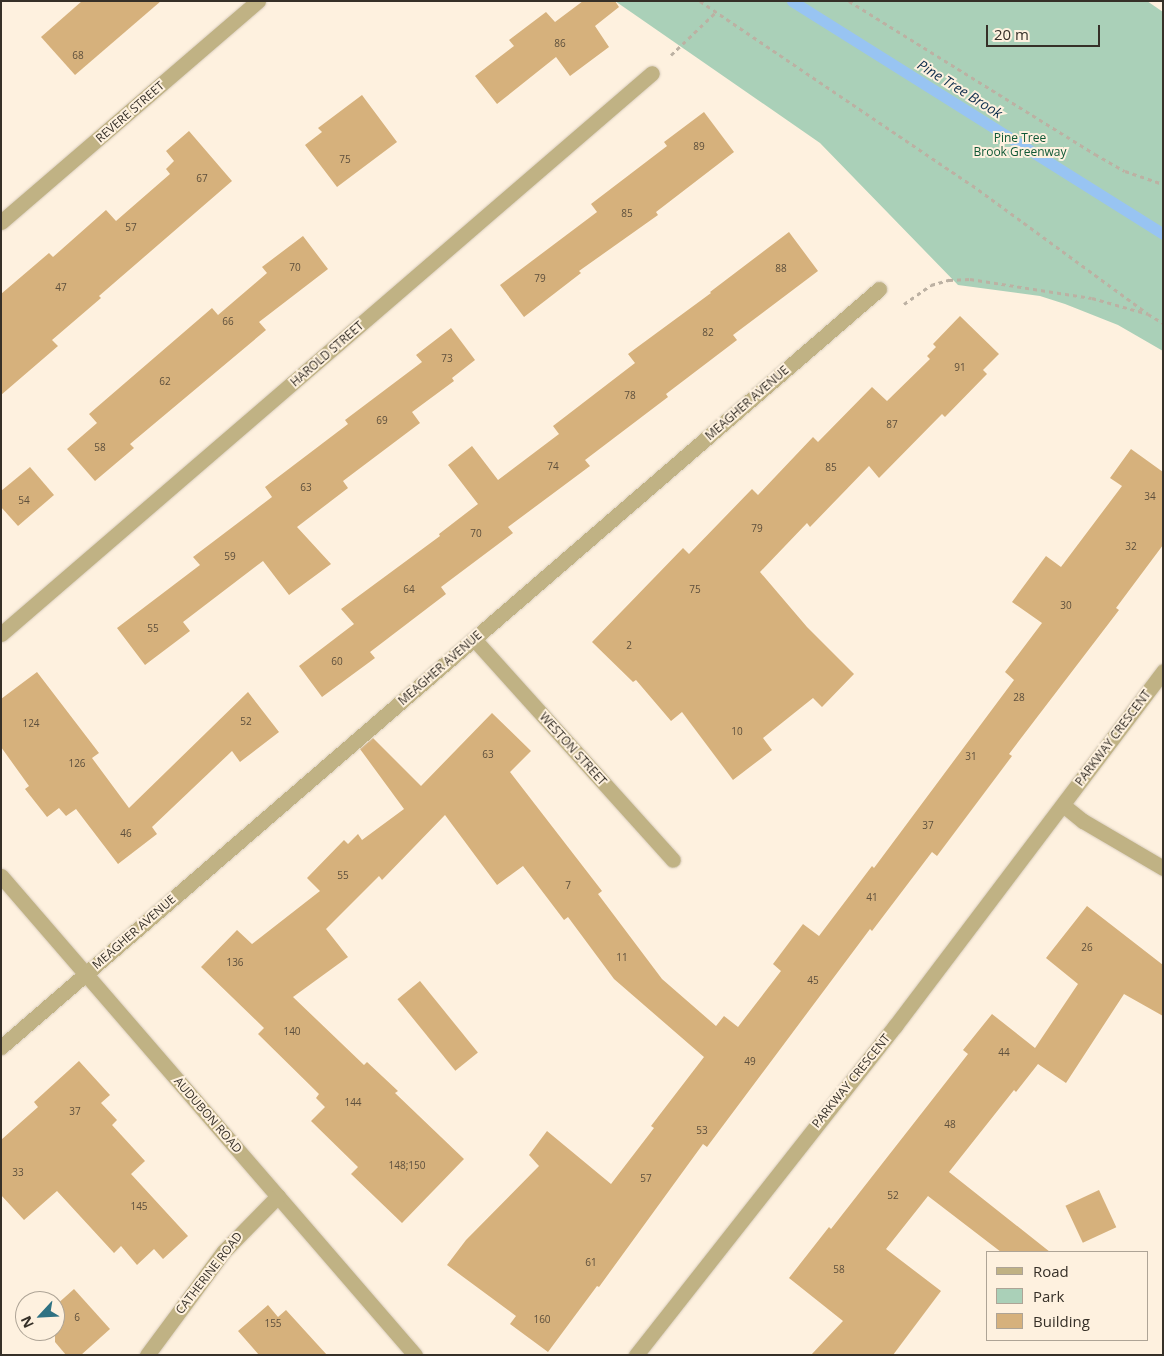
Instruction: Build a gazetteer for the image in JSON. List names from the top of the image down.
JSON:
{
  "streets": {
    "street": [
      "REVERE STREET",
      "HAROLD STREET",
      "MEAGHER AVENUE",
      "PARKWAY CRESCENT",
      "WESTON STREET",
      "AUDUBON ROAD",
      "CATHERINE ROAD"
    ]
  },
  "crossings": [
    ["MEAGHER AVENUE", "WESTON STREET"],
    ["MEAGHER AVENUE", "AUDUBON ROAD"],
    ["AUDUBON ROAD", "CATHERINE ROAD"]
  ],
  "water": ["Pine Tree Brook"],
  "parks": ["Pine Tree Brook Greenway"],
  "house_numbers": [
    "86",
    "68",
    "89",
    "75",
    "67",
    "85",
    "57",
    "70",
    "88",
    "79",
    "47",
    "66",
    "82",
    "73",
    "91",
    "62",
    "78",
    "69",
    "87",
    "58",
    "74",
    "85",
    "63",
    "34",
    "54",
    "79",
    "70",
    "32",
    "59",
    "64",
    "75",
    "30",
    "55",
    "2",
    "60",
    "28",
    "52",
    "124",
    "10",
    "63",
    "31",
    "126",
    "37",
    "46",
    "55",
    "7",
    "41",
    "26",
    "11",
    "136",
    "45",
    "140",
    "44",
    "49",
    "144",
    "37",
    "48",
    "53",
    "148;150",
    "33",
    "57",
    "52",
    "145",
    "61",
    "58",
    "6",
    "160",
    "155"
  ],
  "legend": ["Road", "Park", "Building"],
  "scale_bar": "20 m",
  "north": "bottom left"
}
